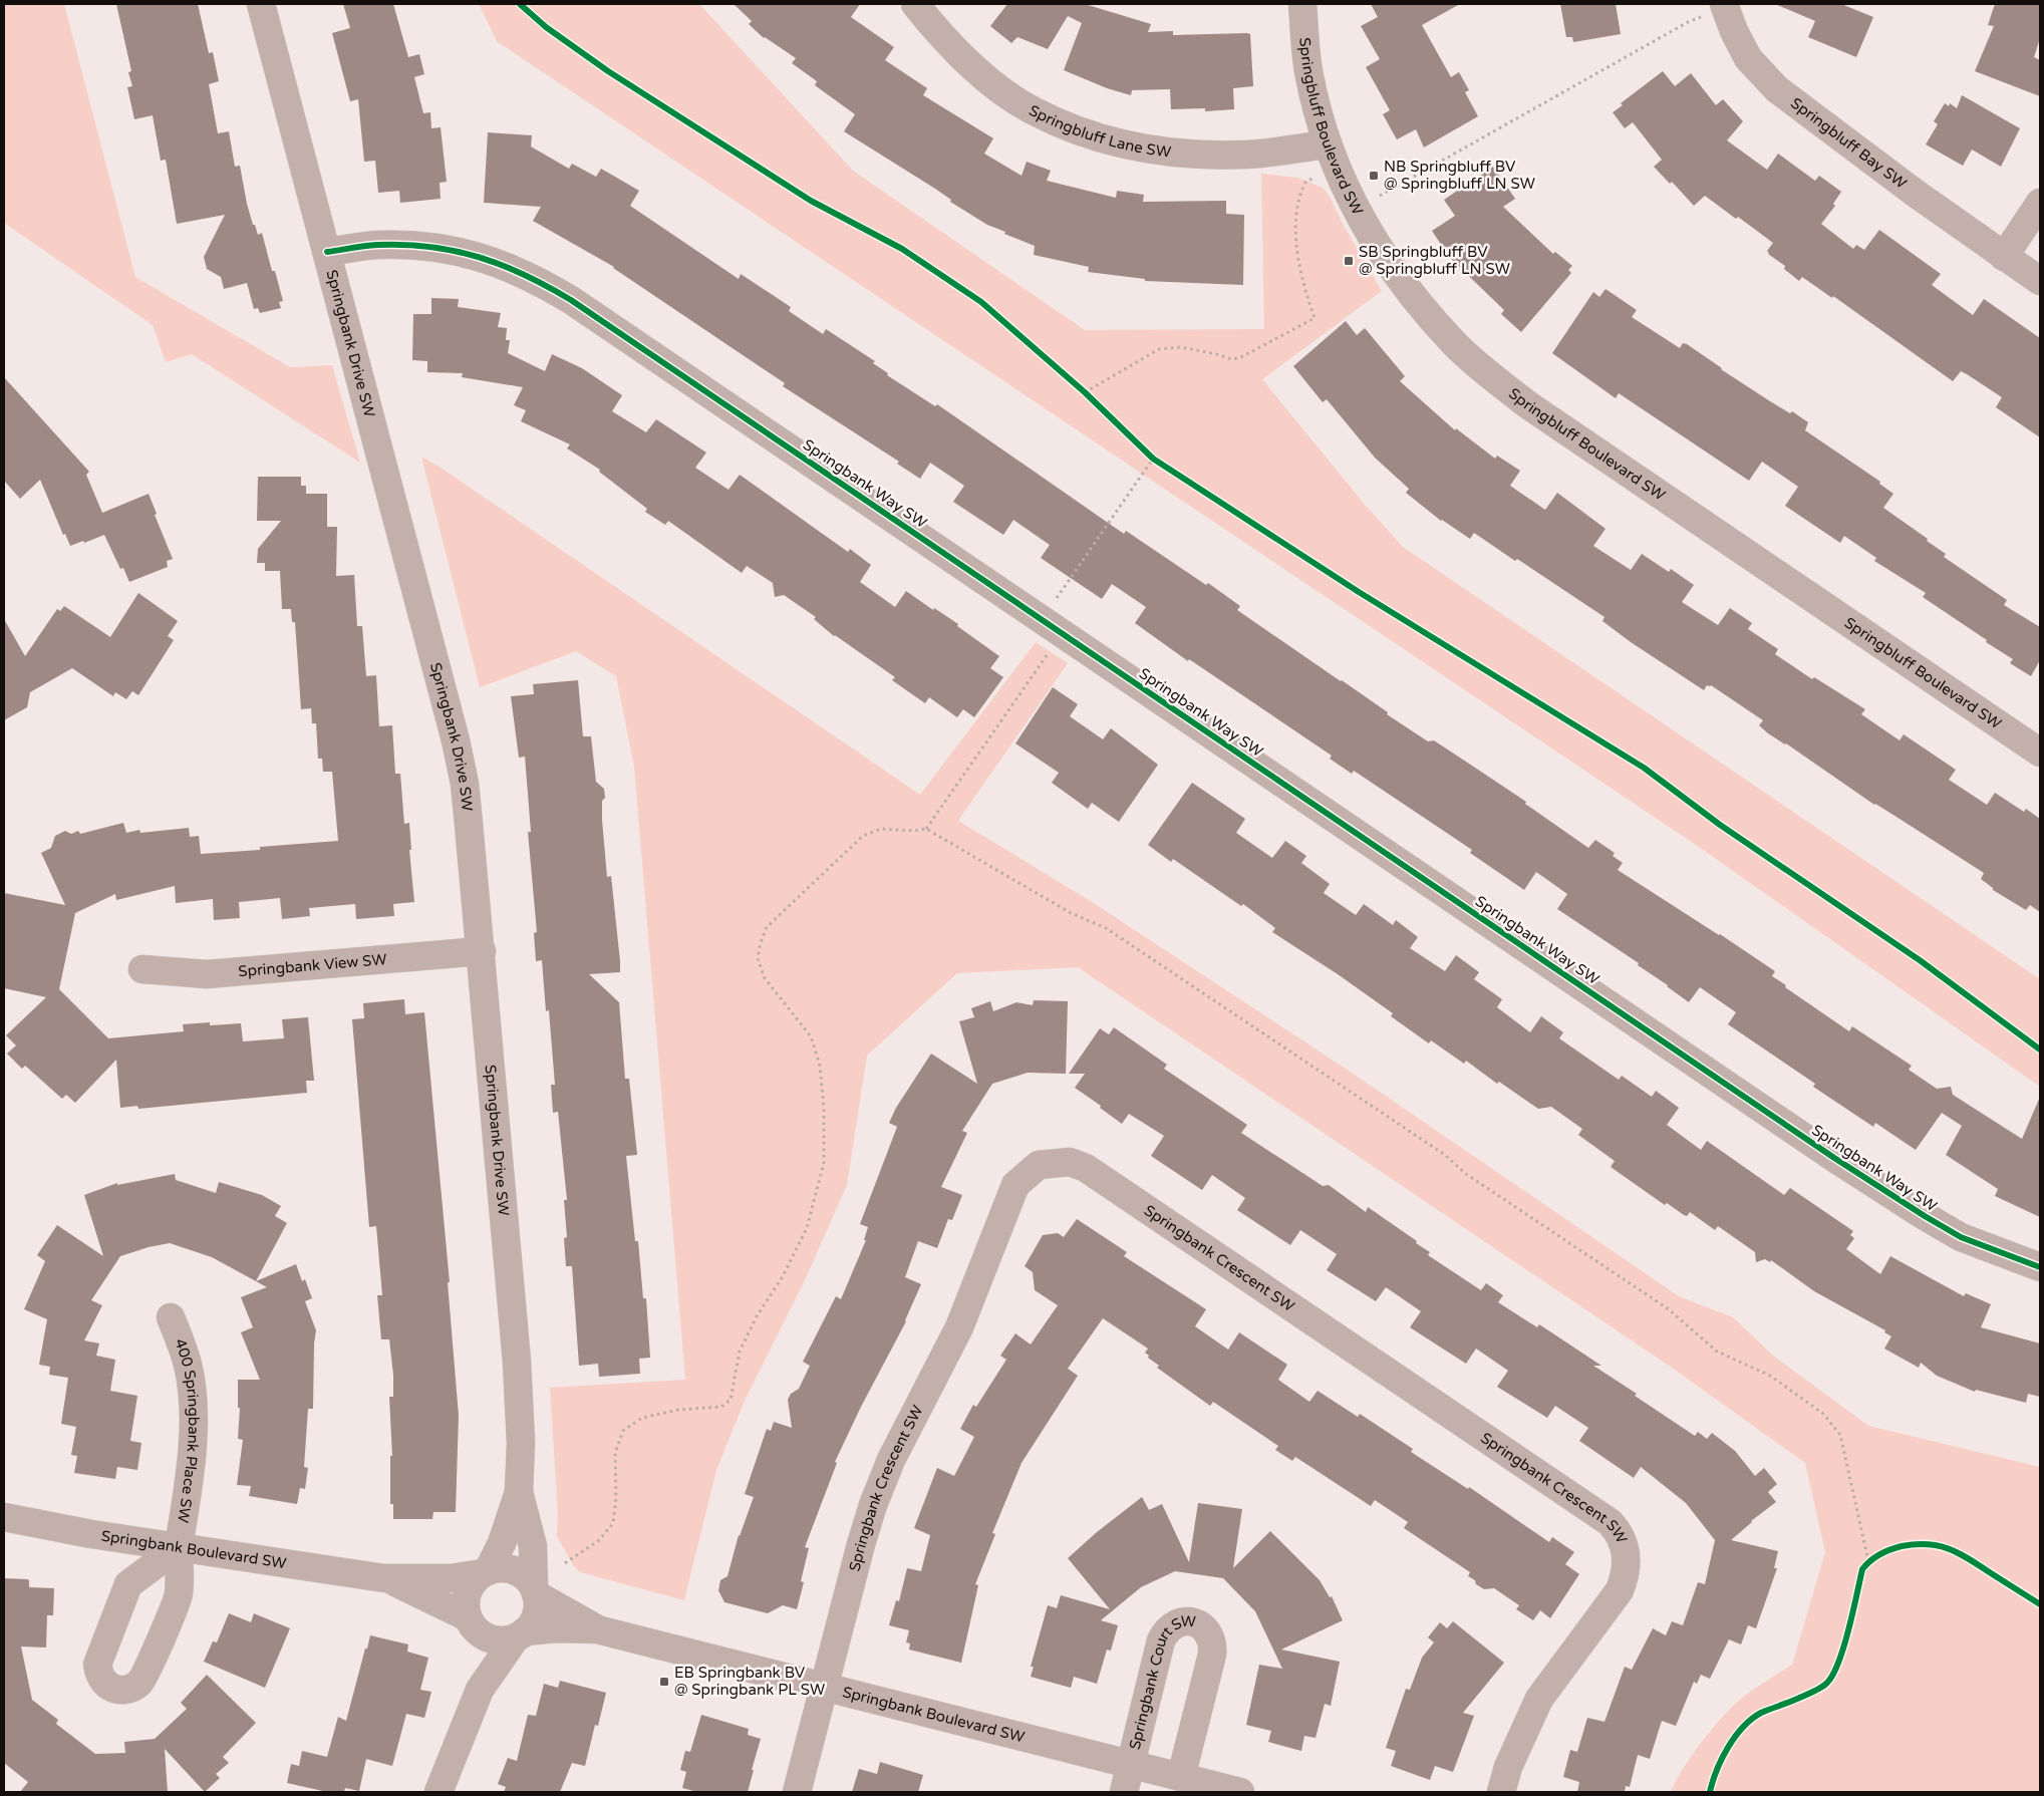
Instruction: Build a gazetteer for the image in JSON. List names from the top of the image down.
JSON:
{
  "streets": {
    "street": [
      "Springbluff Boulevard SW",
      "Springbluff Lane SW",
      "Springbluff Bay SW",
      "Springbank Drive SW",
      "Springbank Way SW",
      "Springbank View SW",
      "Springbank Crescent SW",
      "400 Springbank Place SW",
      "Springbank Boulevard SW",
      "Springbank Court SW"
    ]
  },
  "crossings": [
    ["Springbluff Boulevard SW", "Springbluff Lane SW"],
    ["Springbank Drive SW", "Springbank Way SW"],
    ["Springbank Drive SW", "Springbank View SW"],
    ["Springbank Drive SW", "Springbank Boulevard SW"],
    ["Springbank Crescent SW", "Springbank Boulevard SW"],
    ["400 Springbank Place SW", "Springbank Boulevard SW"],
    ["Springbank Boulevard SW", "Springbank Court SW"]
  ],
  "places": {
    "transit": ["NB Springbluff BV @ Springbluff LN SW", "SB Springbluff BV @ Springbluff LN SW", "EB Springbank BV @ Springbank PL SW"]
  }
}
